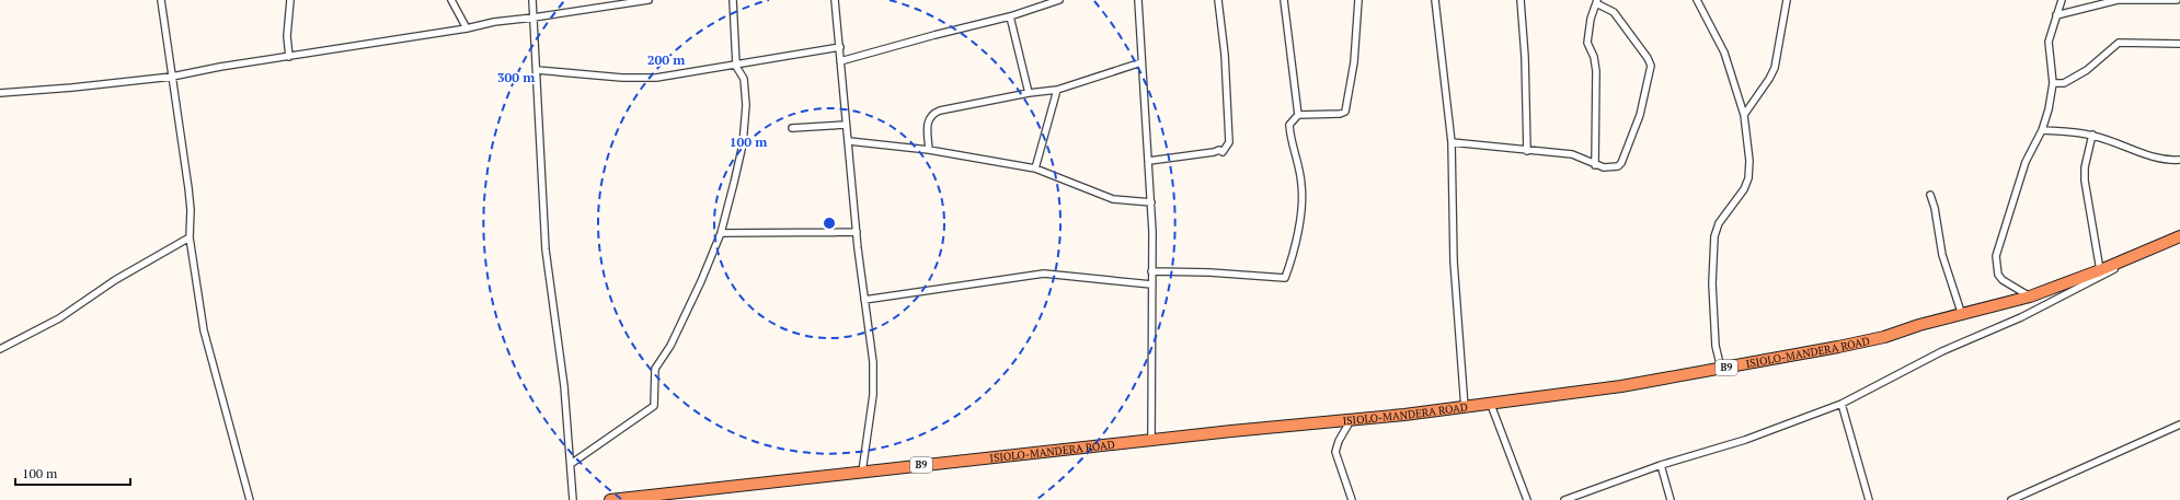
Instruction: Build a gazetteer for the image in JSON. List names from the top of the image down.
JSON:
{
  "streets": {
    "highway": ["ISIOLO-MANDERA ROAD", "B9"]
  },
  "scale_bar": "100 m",
  "rings": ["200 m", "300 m", "100 m"]
}
